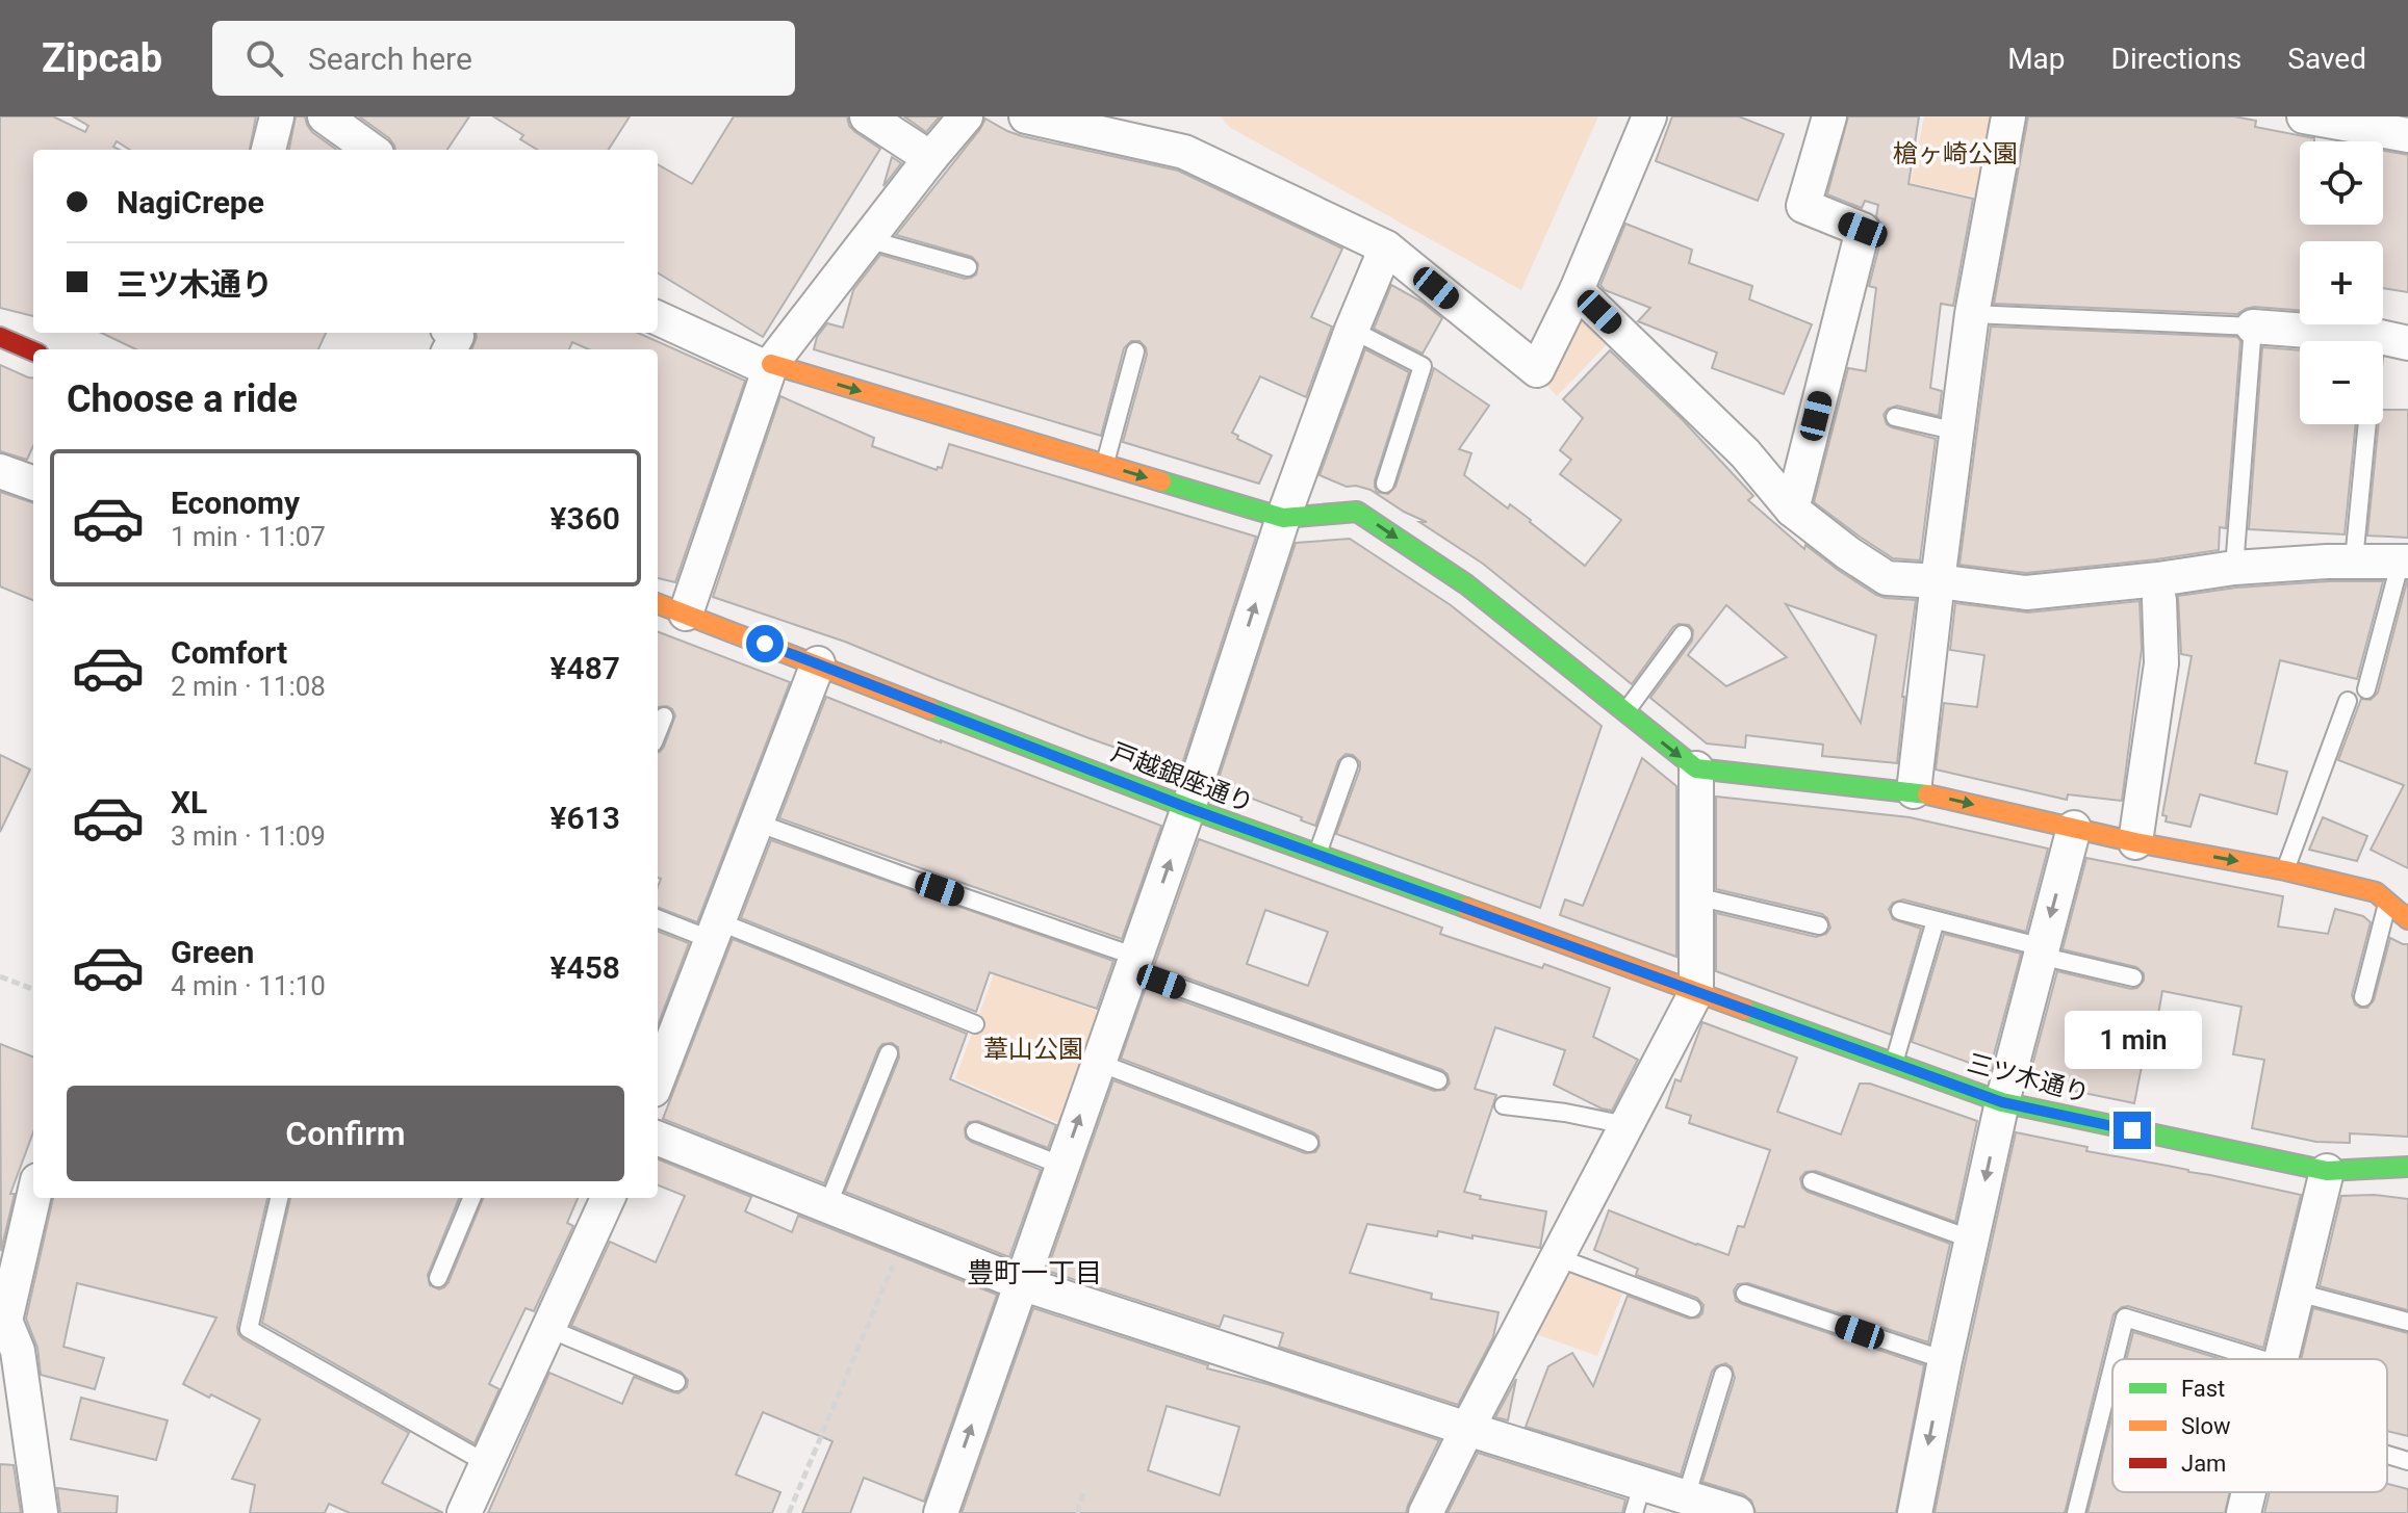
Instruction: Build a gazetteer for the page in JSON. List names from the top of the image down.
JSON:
{
  "streets": {
    "street": ["戸越銀座通り", "三ツ木通り"]
  },
  "crossings": [
    ["戸越銀座通り", "三ツ木通り"]
  ],
  "districts": ["豊町一丁目"],
  "parks": ["槍ヶ崎公園", "葦山公園"],
  "legend": ["Fast", "Slow", "Jam"],
  "page": {
    "header": "Zipcab",
    "search": "Search here",
    "nav": ["Map", "Directions", "Saved"],
    "map_buttons": ["+", "−"],
    "banner": ["NagiCrepe", "三ツ木通り"],
    "heading": "Choose a ride",
    "list": [
      {
        "name": "Economy",
        "note": "1 min · 11:07",
        "value": "¥360"
      },
      {
        "name": "Comfort",
        "note": "2 min · 11:08",
        "value": "¥487"
      },
      {
        "name": "XL",
        "note": "3 min · 11:09",
        "value": "¥613"
      },
      {
        "name": "Green",
        "note": "4 min · 11:10",
        "value": "¥458"
      }
    ],
    "bubble": "1 min",
    "buttons": "Confirm"
  }
}
